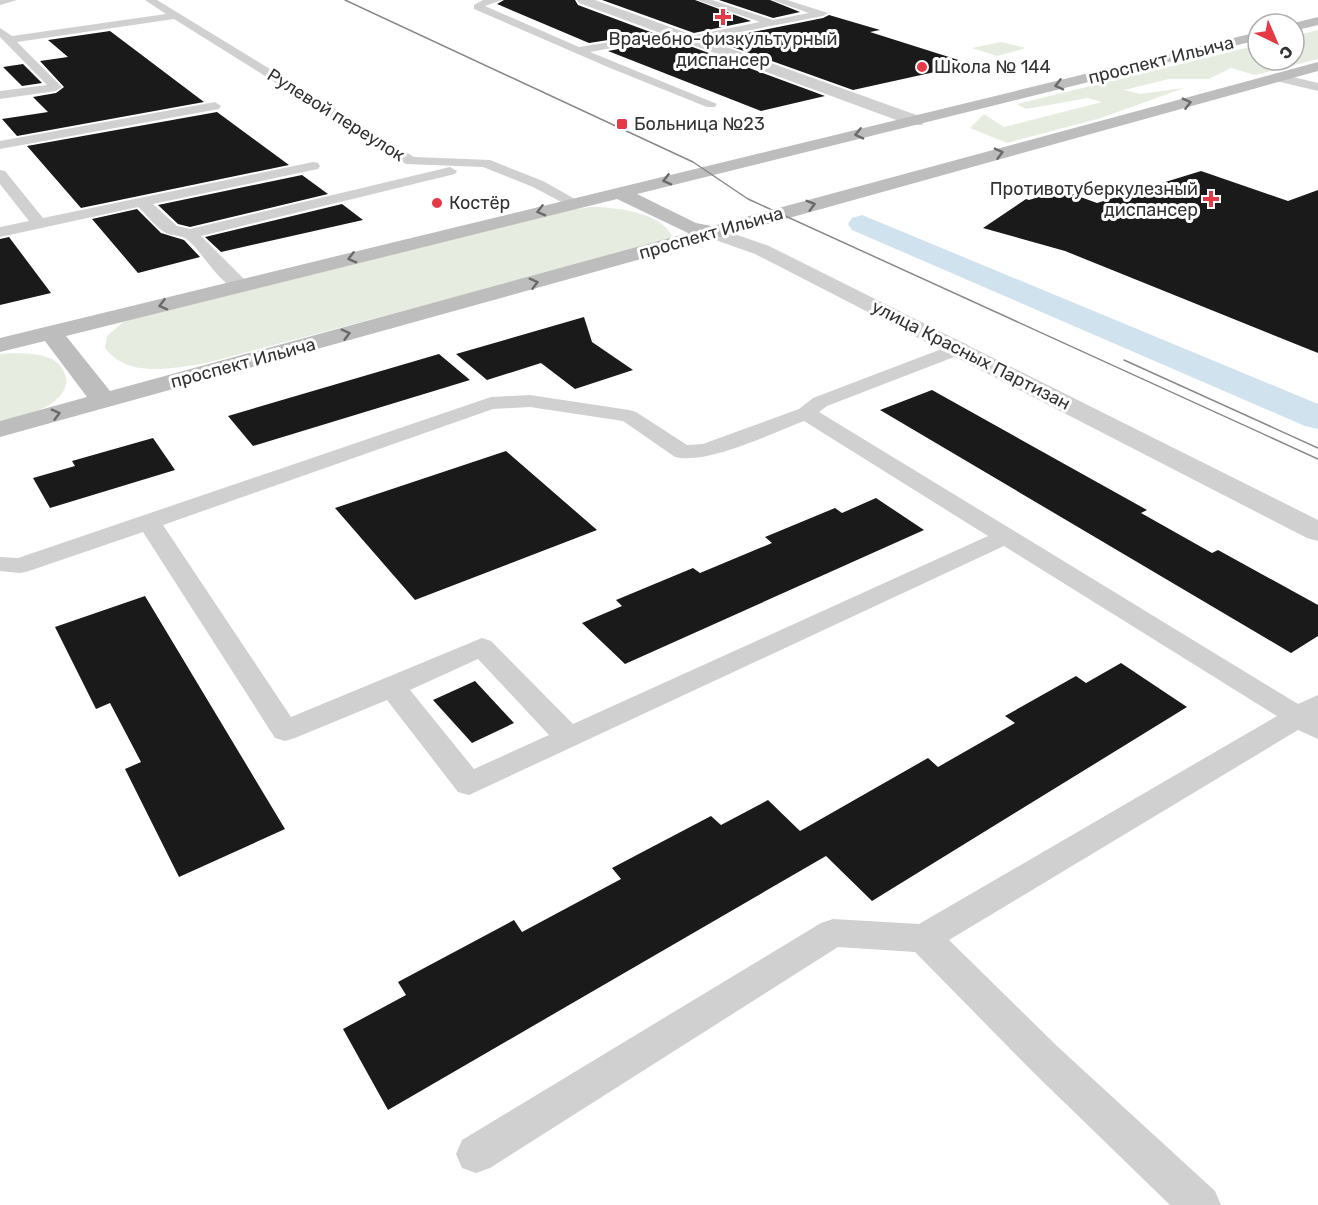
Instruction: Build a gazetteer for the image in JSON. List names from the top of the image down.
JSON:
{
  "streets": {
    "street": ["проспект Ильича", "улица Красных Партизан"],
    "lane": ["Рулевой переулок"]
  },
  "crossings": [
    ["проспект Ильича", "Рулевой переулок"],
    ["проспект Ильича", "улица Красных Партизан"]
  ],
  "places": {
    "health": ["Врачебно-физкультурный диспансер", "Противотуберкулезный диспансер"],
    "other": ["Школа № 144", "Костёр"],
    "transit": ["Больница №23"]
  },
  "north": "bottom right"
}
